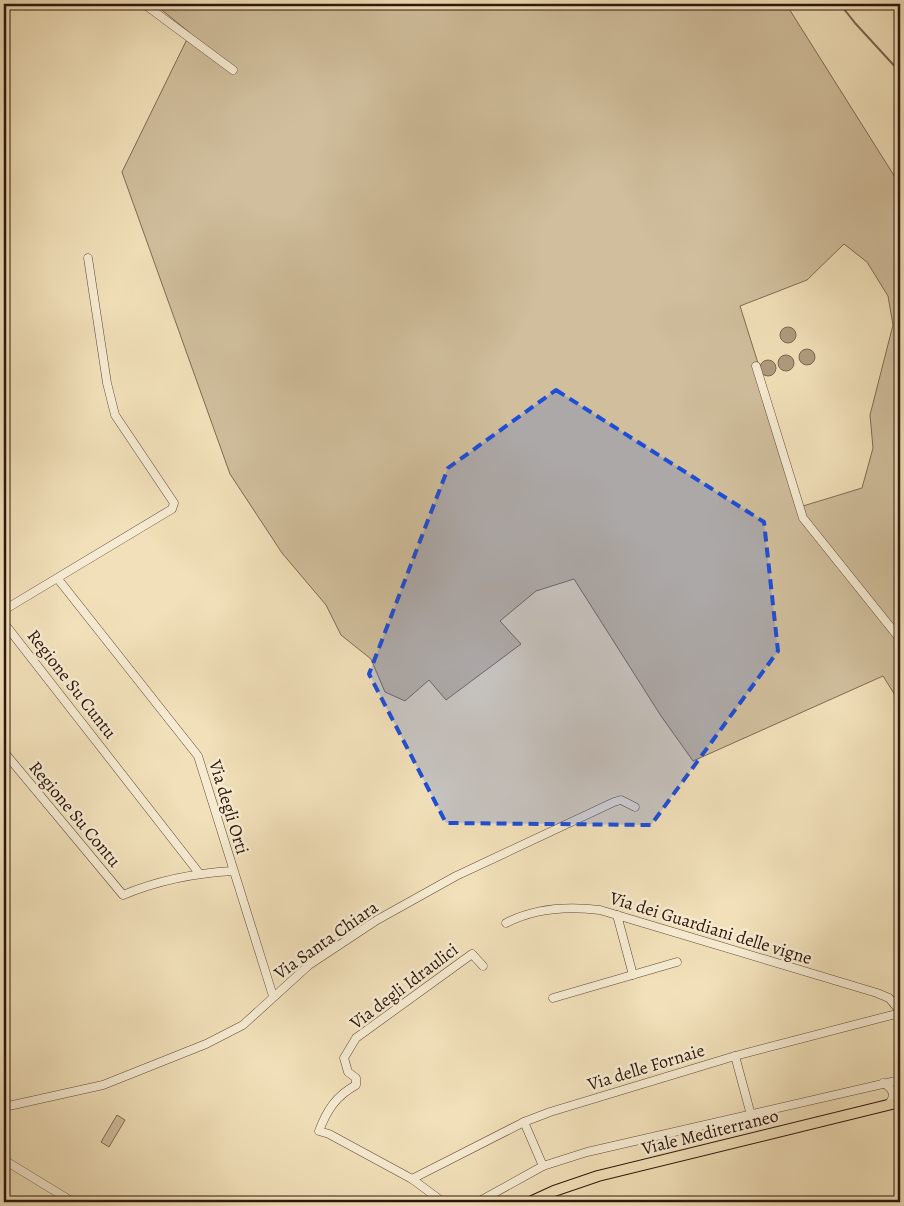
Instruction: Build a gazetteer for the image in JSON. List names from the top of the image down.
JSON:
{
  "streets": {
    "main road": ["Viale Mediterraneo"],
    "street": [
      "Regione Su Cuntu",
      "Via degli Orti",
      "Regione Su Contu",
      "Via dei Guardiani delle vigne",
      "Via Santa Chiara",
      "Via degli Idraulici",
      "Via delle Fornaie"
    ]
  },
  "crossings": [
    ["Regione Su Cuntu", "Regione Su Contu"],
    ["Via degli Orti", "Via Santa Chiara"],
    ["Via dei Guardiani delle vigne", "Via delle Fornaie"],
    ["Via degli Idraulici", "Via delle Fornaie"]
  ]
}
